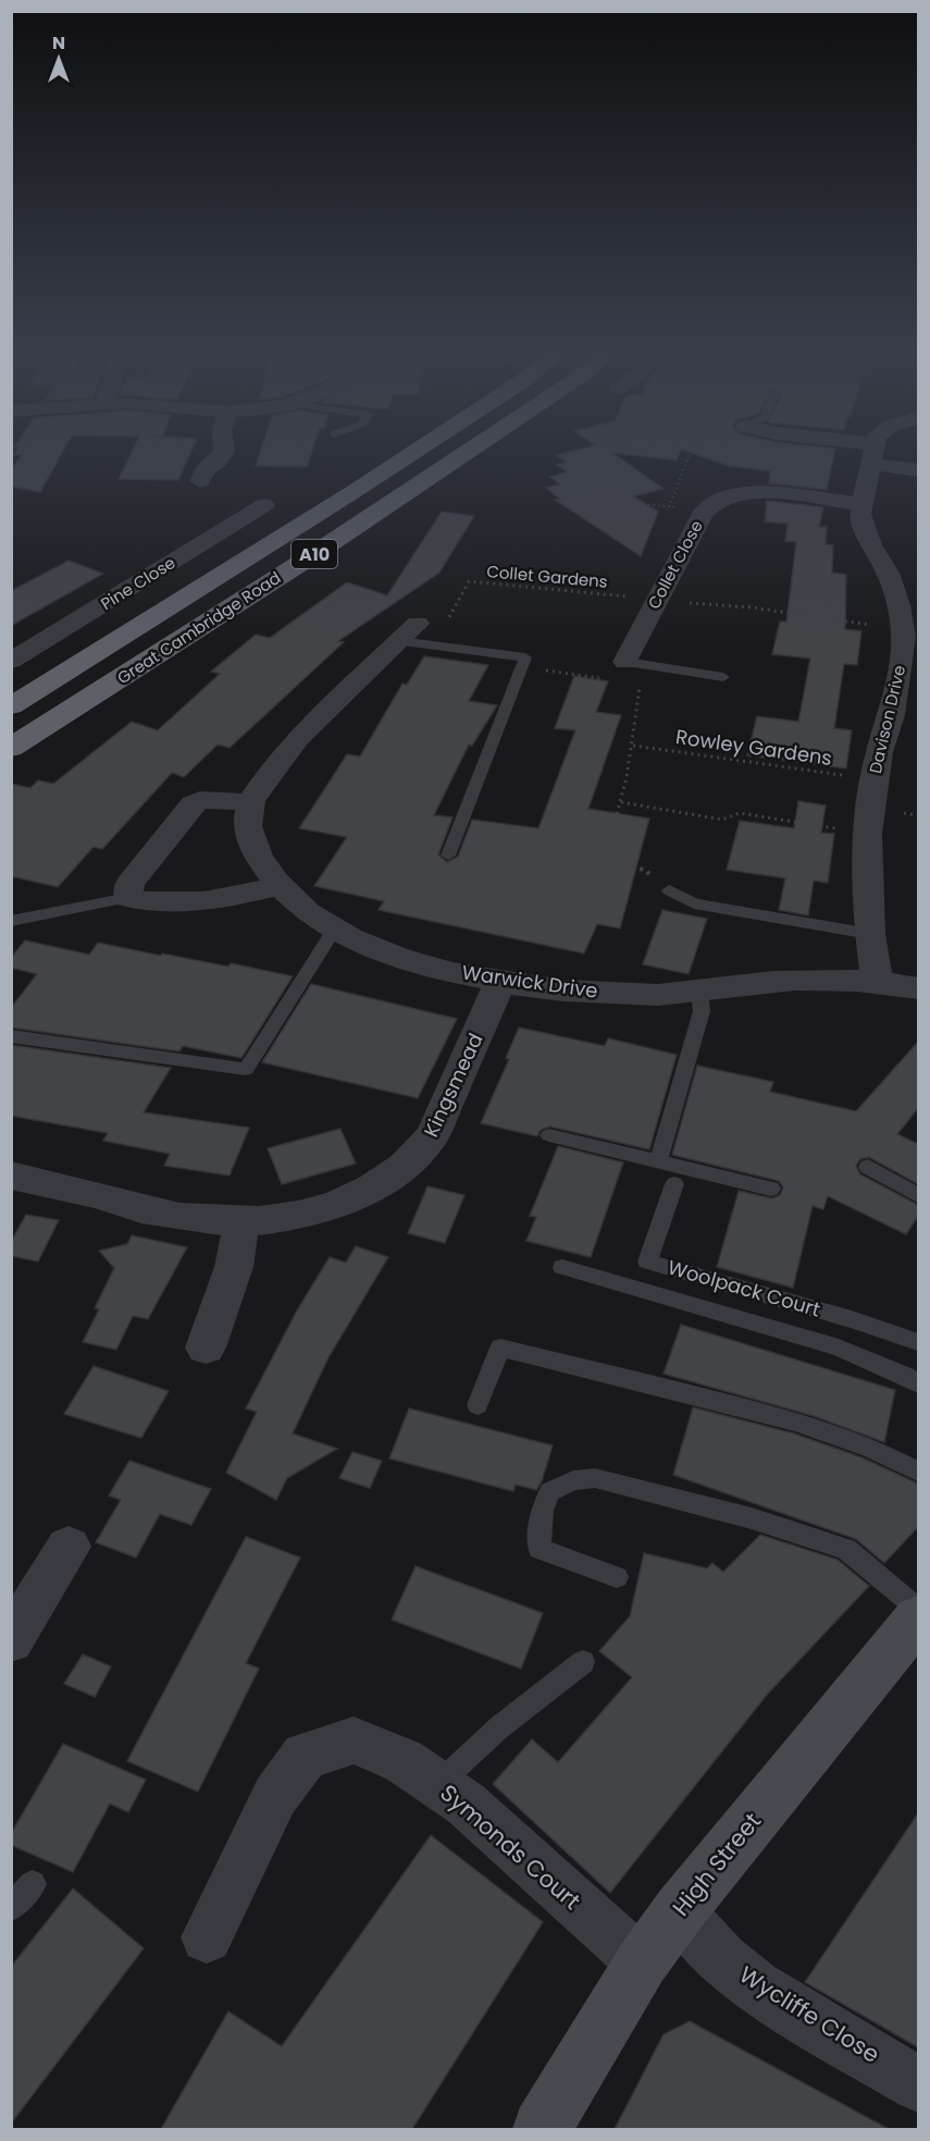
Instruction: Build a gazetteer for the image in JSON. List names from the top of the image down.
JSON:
{
  "streets": {
    "highway": ["A10", "Great Cambridge Road"],
    "main road": ["High Street"],
    "street": [
      "Collet Close",
      "Pine Close",
      "Davison Drive",
      "Warwick Drive",
      "Kingsmead",
      "Symonds Court",
      "Wycliffe Close"
    ],
    "lane": ["Woolpack Court"],
    "path": ["Collet Gardens", "Rowley Gardens"]
  },
  "crossings": [
    ["Collet Close", "Collet Gardens"],
    ["Collet Close", "Davison Drive"],
    ["Davison Drive", "Warwick Drive"],
    ["Warwick Drive", "Kingsmead"],
    ["Symonds Court", "High Street"],
    ["High Street", "Wycliffe Close"]
  ],
  "north": "top"
}
